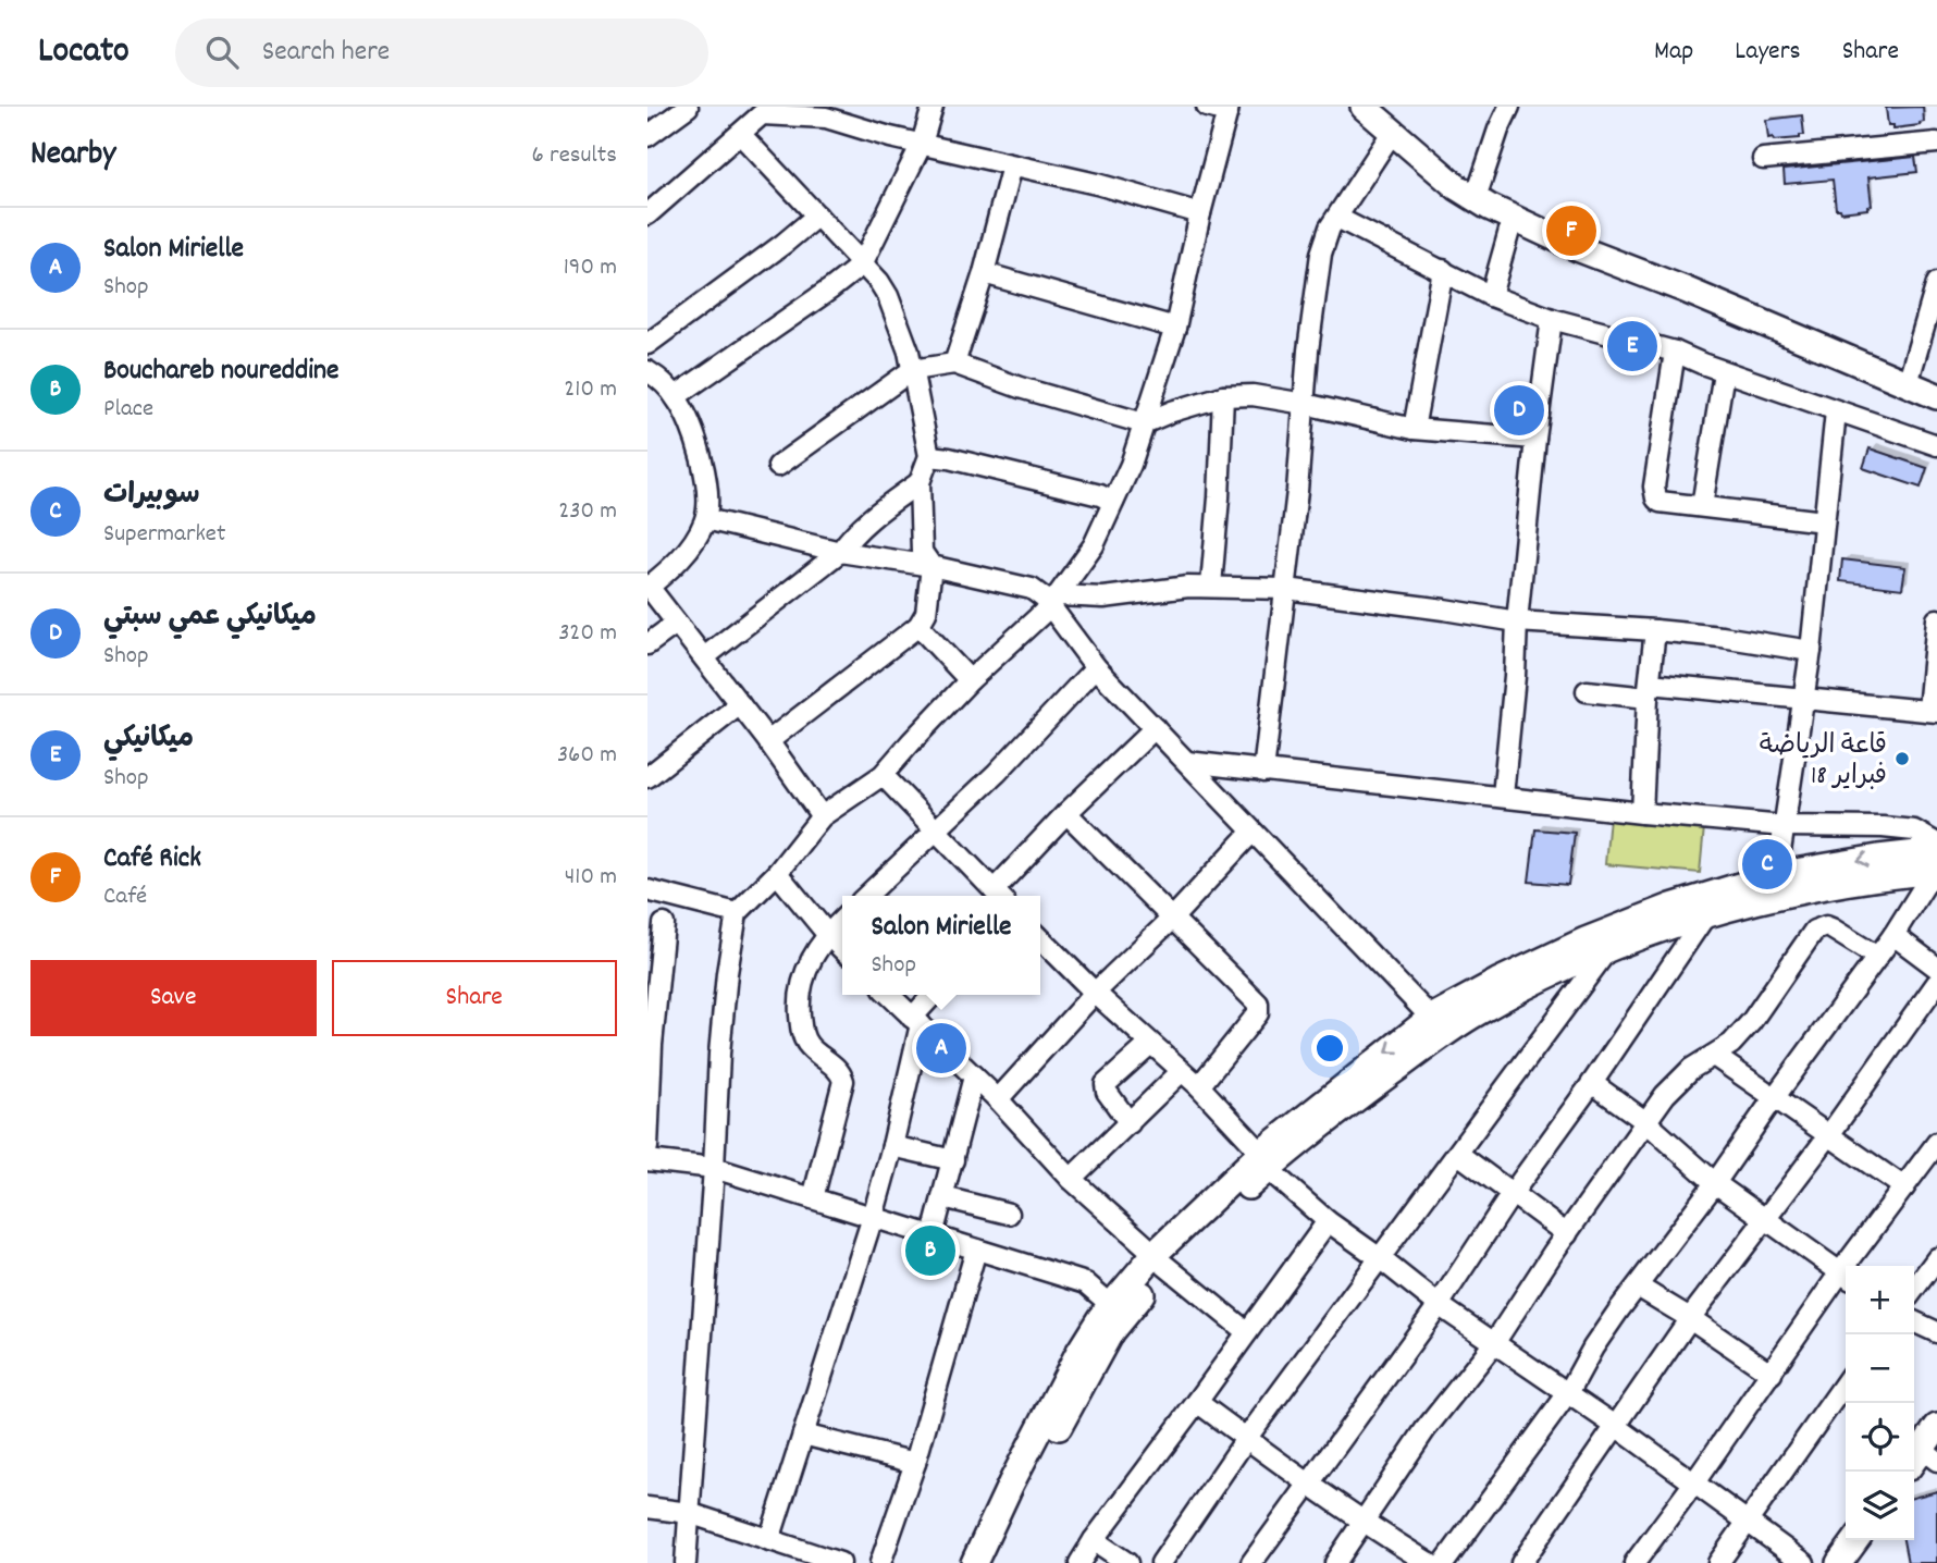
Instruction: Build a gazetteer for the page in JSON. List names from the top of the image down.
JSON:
{
  "places": ["قاعة الرياضة 18 فبراير"],
  "page": {
    "header": "Locato",
    "search": "Search here",
    "nav": ["Map", "Layers", "Share"],
    "heading": ["Nearby", "6 results"],
    "pins": [
      "F",
      "E",
      "D",
      "C",
      "A",
      "B"
    ],
    "list": [
      {
        "mark": "A",
        "name": "Salon Mirielle",
        "note": "Shop",
        "value": "190 m"
      },
      {
        "mark": "B",
        "name": "Bouchareb noureddine",
        "note": "Place",
        "value": "210 m"
      },
      {
        "mark": "C",
        "name": "سوبيرات",
        "note": "Supermarket",
        "value": "230 m"
      },
      {
        "mark": "D",
        "name": "ميكانيكي عمي سبتي",
        "note": "Shop",
        "value": "320 m"
      },
      {
        "mark": "E",
        "name": "ميكانيكي",
        "note": "Shop",
        "value": "360 m"
      },
      {
        "mark": "F",
        "name": "Café Rick",
        "note": "Café",
        "value": "410 m"
      }
    ],
    "popup": ["Salon Mirielle", "Shop"],
    "buttons": ["Save", "Share"],
    "map_buttons": ["+", "−"]
  }
}
